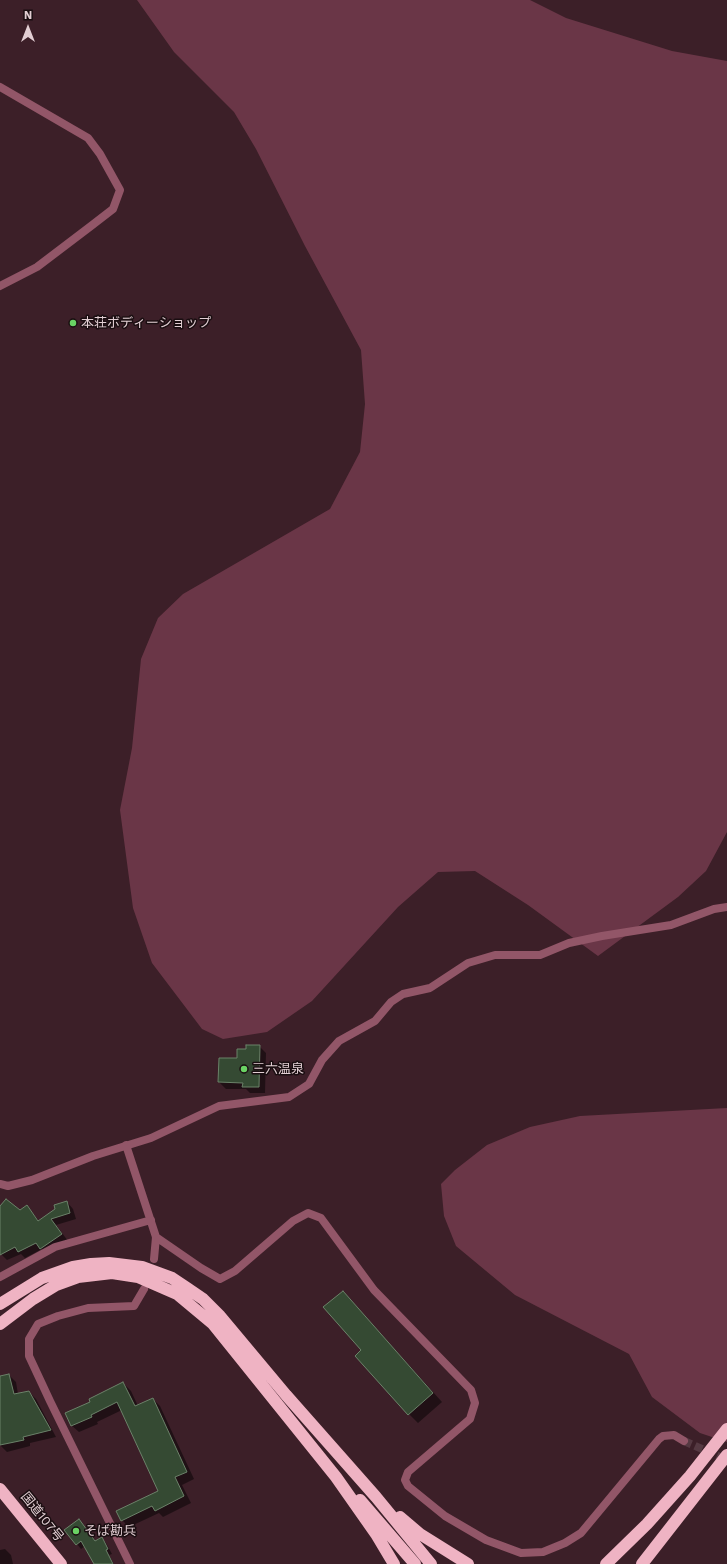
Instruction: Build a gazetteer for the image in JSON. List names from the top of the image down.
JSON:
{
  "streets": {
    "highway": ["国道107号"]
  },
  "places": ["本荘ボディーショップ", "三六温泉", "そば勘兵"],
  "north": "top"
}
